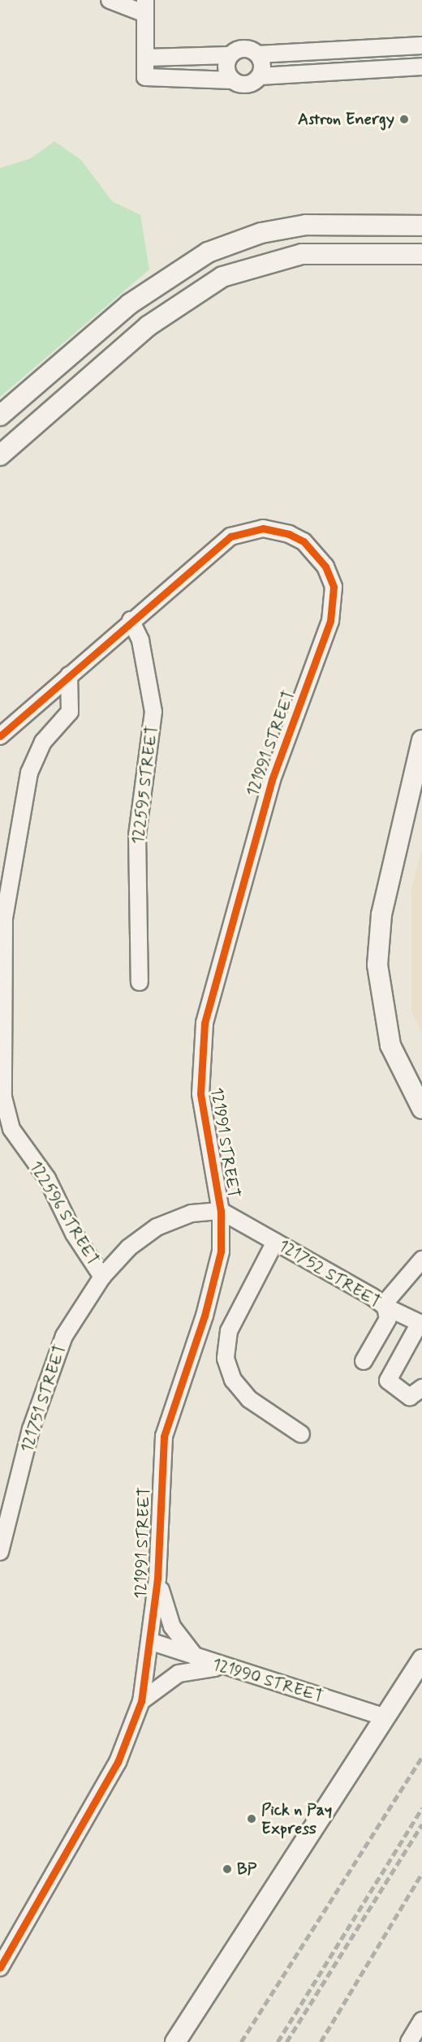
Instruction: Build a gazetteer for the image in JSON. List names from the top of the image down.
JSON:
{
  "streets": {
    "street": [
      "121991 STREET",
      "122595 STREET",
      "122596 STREET",
      "121752 STREET",
      "121751 STREET",
      "121990 STREET"
    ]
  },
  "crossings": [
    ["121991 STREET", "122595 STREET"],
    ["121991 STREET", "122596 STREET"],
    ["121991 STREET", "121752 STREET"],
    ["121991 STREET", "121751 STREET"],
    ["121991 STREET", "121990 STREET"],
    ["122596 STREET", "121751 STREET"],
    ["121752 STREET", "121751 STREET"]
  ],
  "places": ["Astron Energy", "Pick n Pay Express", "BP"]
}
